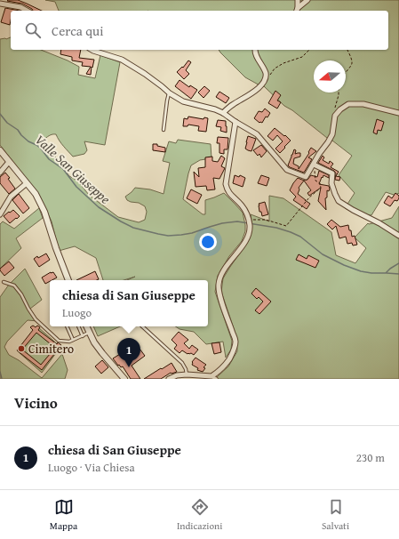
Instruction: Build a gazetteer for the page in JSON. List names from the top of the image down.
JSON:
{
  "water": ["Valle San Giuseppe"],
  "places": ["Cimitero"],
  "north": "left",
  "page": {
    "search": "Cerca qui",
    "popup": ["chiesa di San Giuseppe", "Luogo"],
    "pins": "1",
    "heading": "Vicino",
    "list": [
      {
        "mark": "1",
        "name": "chiesa di San Giuseppe",
        "note": "Luogo · Via Chiesa",
        "value": "230 m"
      }
    ],
    "nav": ["Mappa", "Indicazioni", "Salvati"]
  }
}
